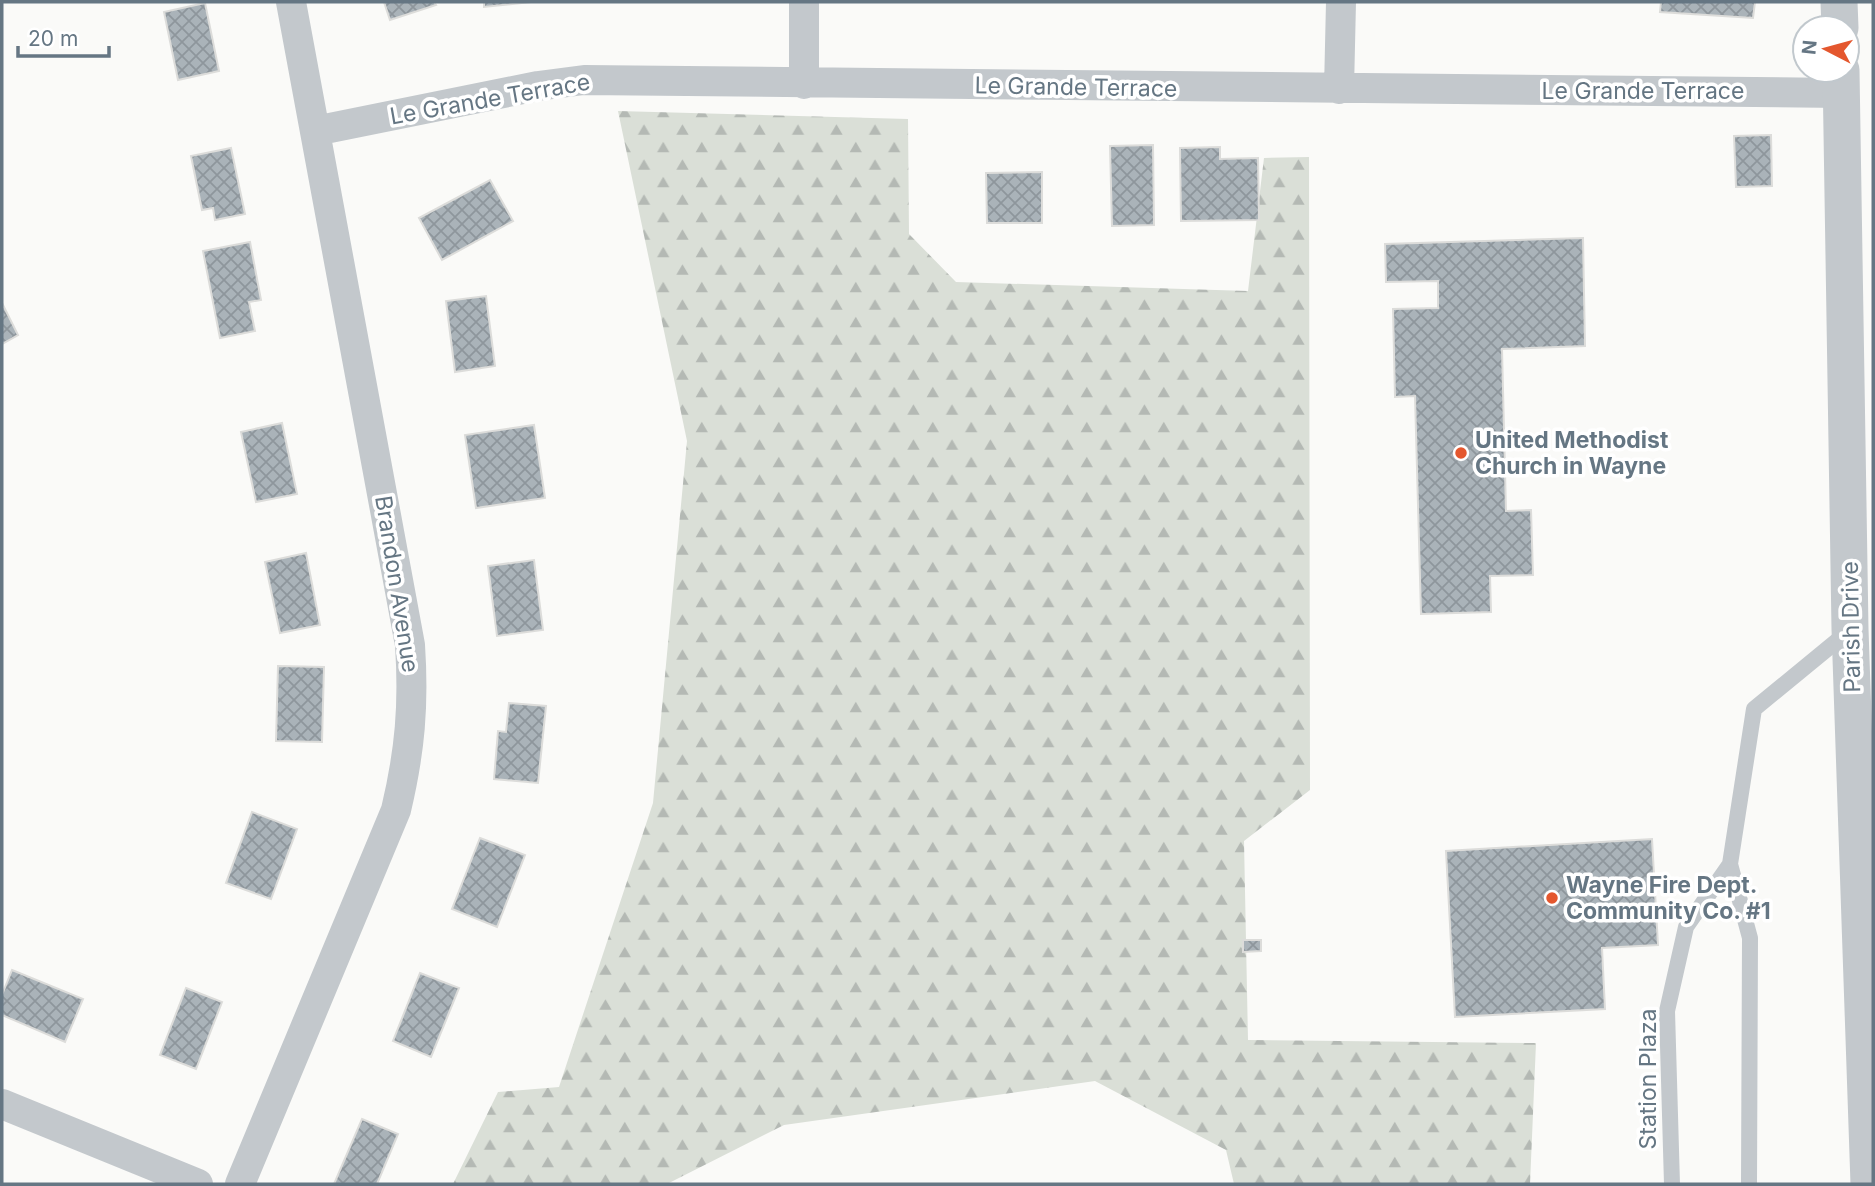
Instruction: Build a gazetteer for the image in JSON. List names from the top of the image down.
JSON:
{
  "streets": {
    "street": ["Le Grande Terrace", "Brandon Avenue", "Parish Drive"],
    "lane": ["Station Plaza"]
  },
  "crossings": [
    ["Le Grande Terrace", "Brandon Avenue"],
    ["Parish Drive", "Station Plaza"]
  ],
  "places": ["United Methodist Church in Wayne", "Wayne Fire Dept. Community Co. #1"],
  "scale_bar": "20 m",
  "north": "left"
}
